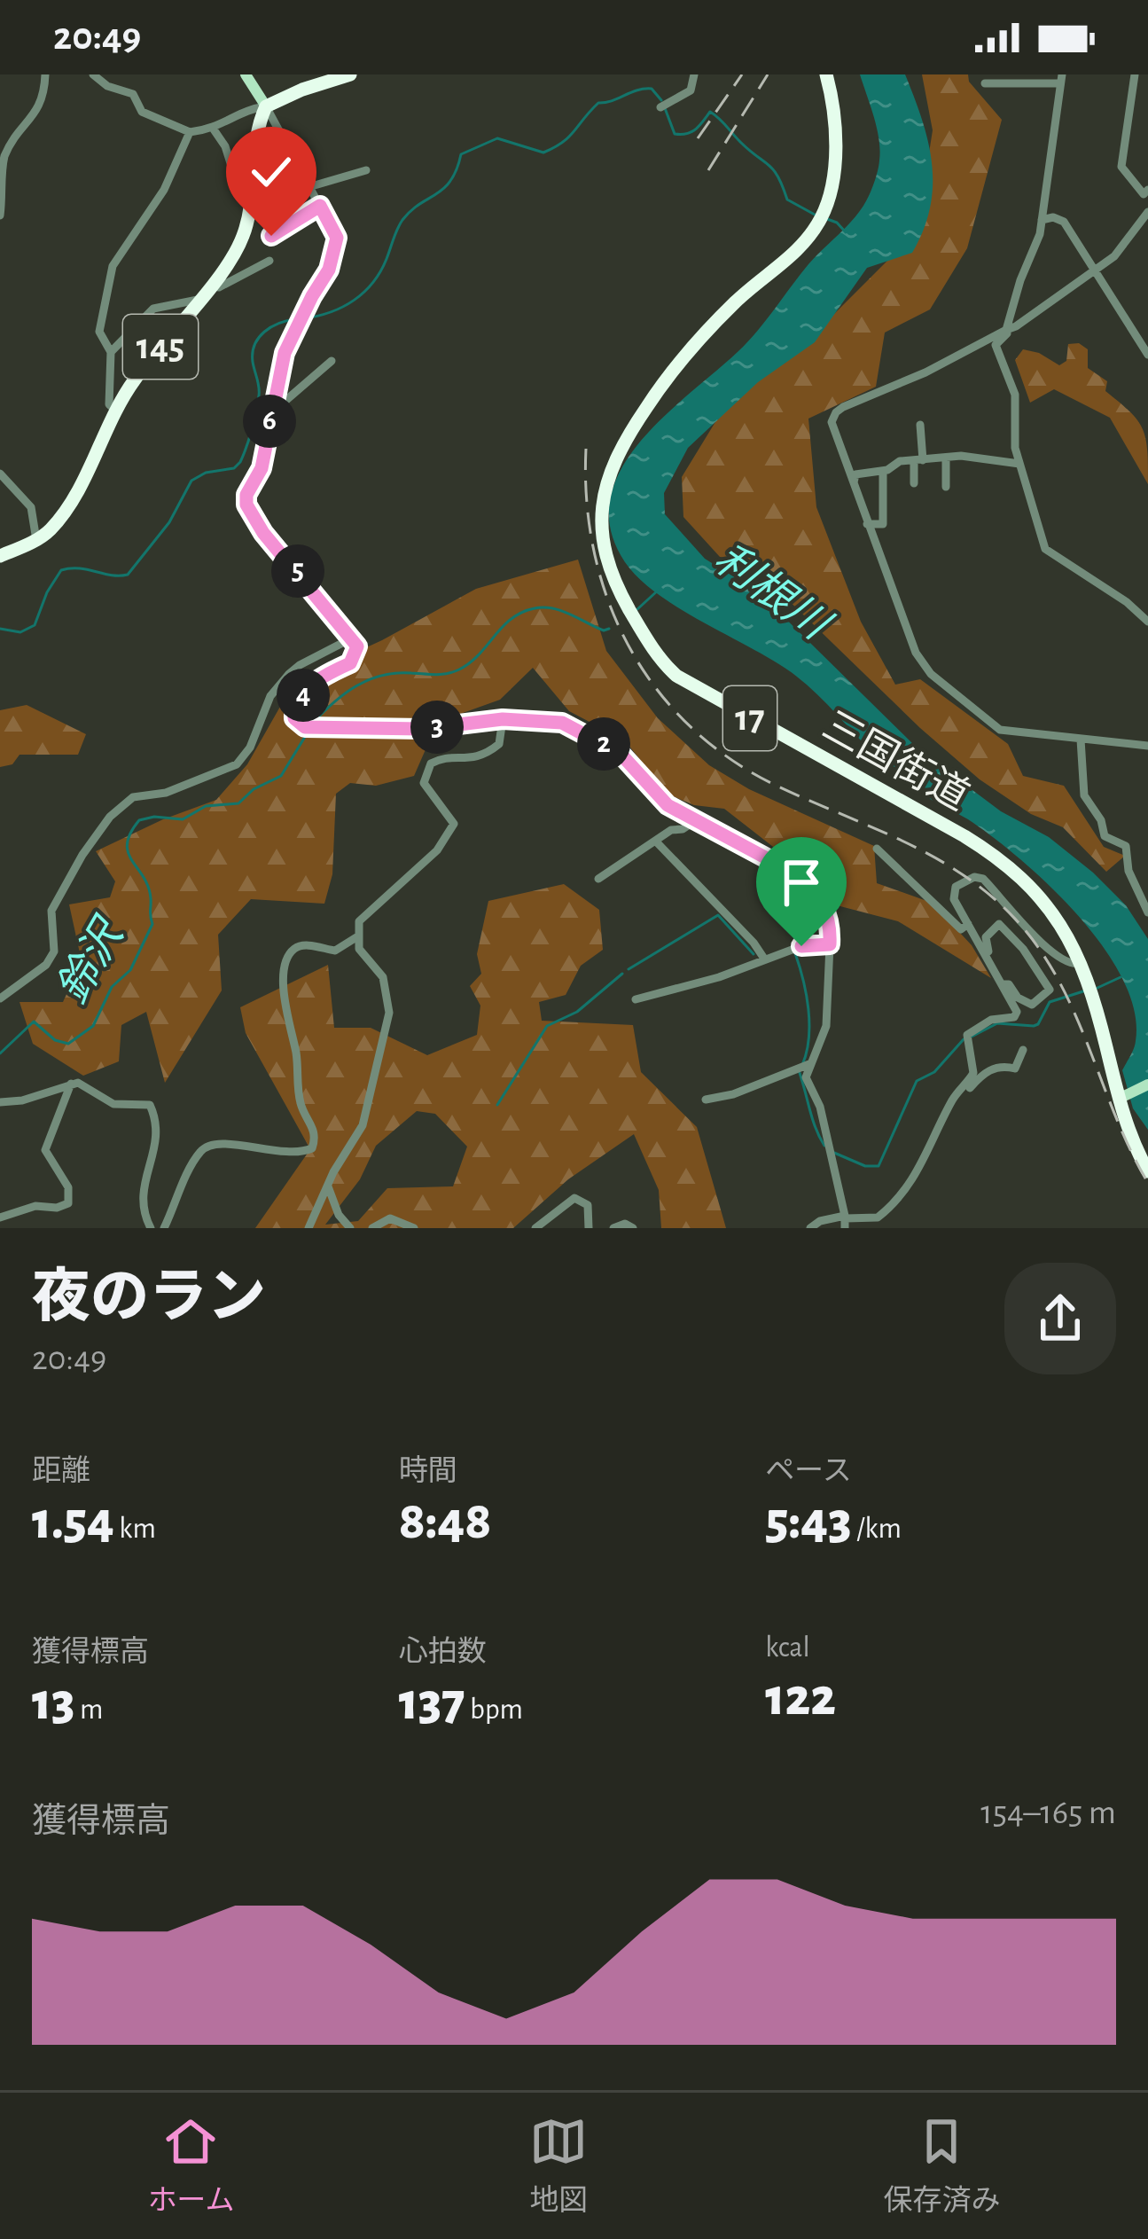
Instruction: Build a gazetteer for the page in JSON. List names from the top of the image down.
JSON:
{
  "streets": {
    "highway": ["145", "17", "三国街道"]
  },
  "water": ["利根川", "鈴沢"],
  "page": {
    "status": "20:49",
    "pins": [
      "6",
      "5",
      "4",
      "3",
      "2"
    ],
    "heading": ["夜のラン", "20:49"],
    "stats": [
      ["距離", "1.54 km"],
      ["時間", "8:48"],
      ["ペース", "5:43 /km"],
      ["獲得標高", "13 m"],
      ["心拍数", "137 bpm"],
      ["kcal", "122"]
    ],
    "chart": ["獲得標高", "154–165 m"],
    "tabs": ["ホーム", "地図", "保存済み"]
  }
}
